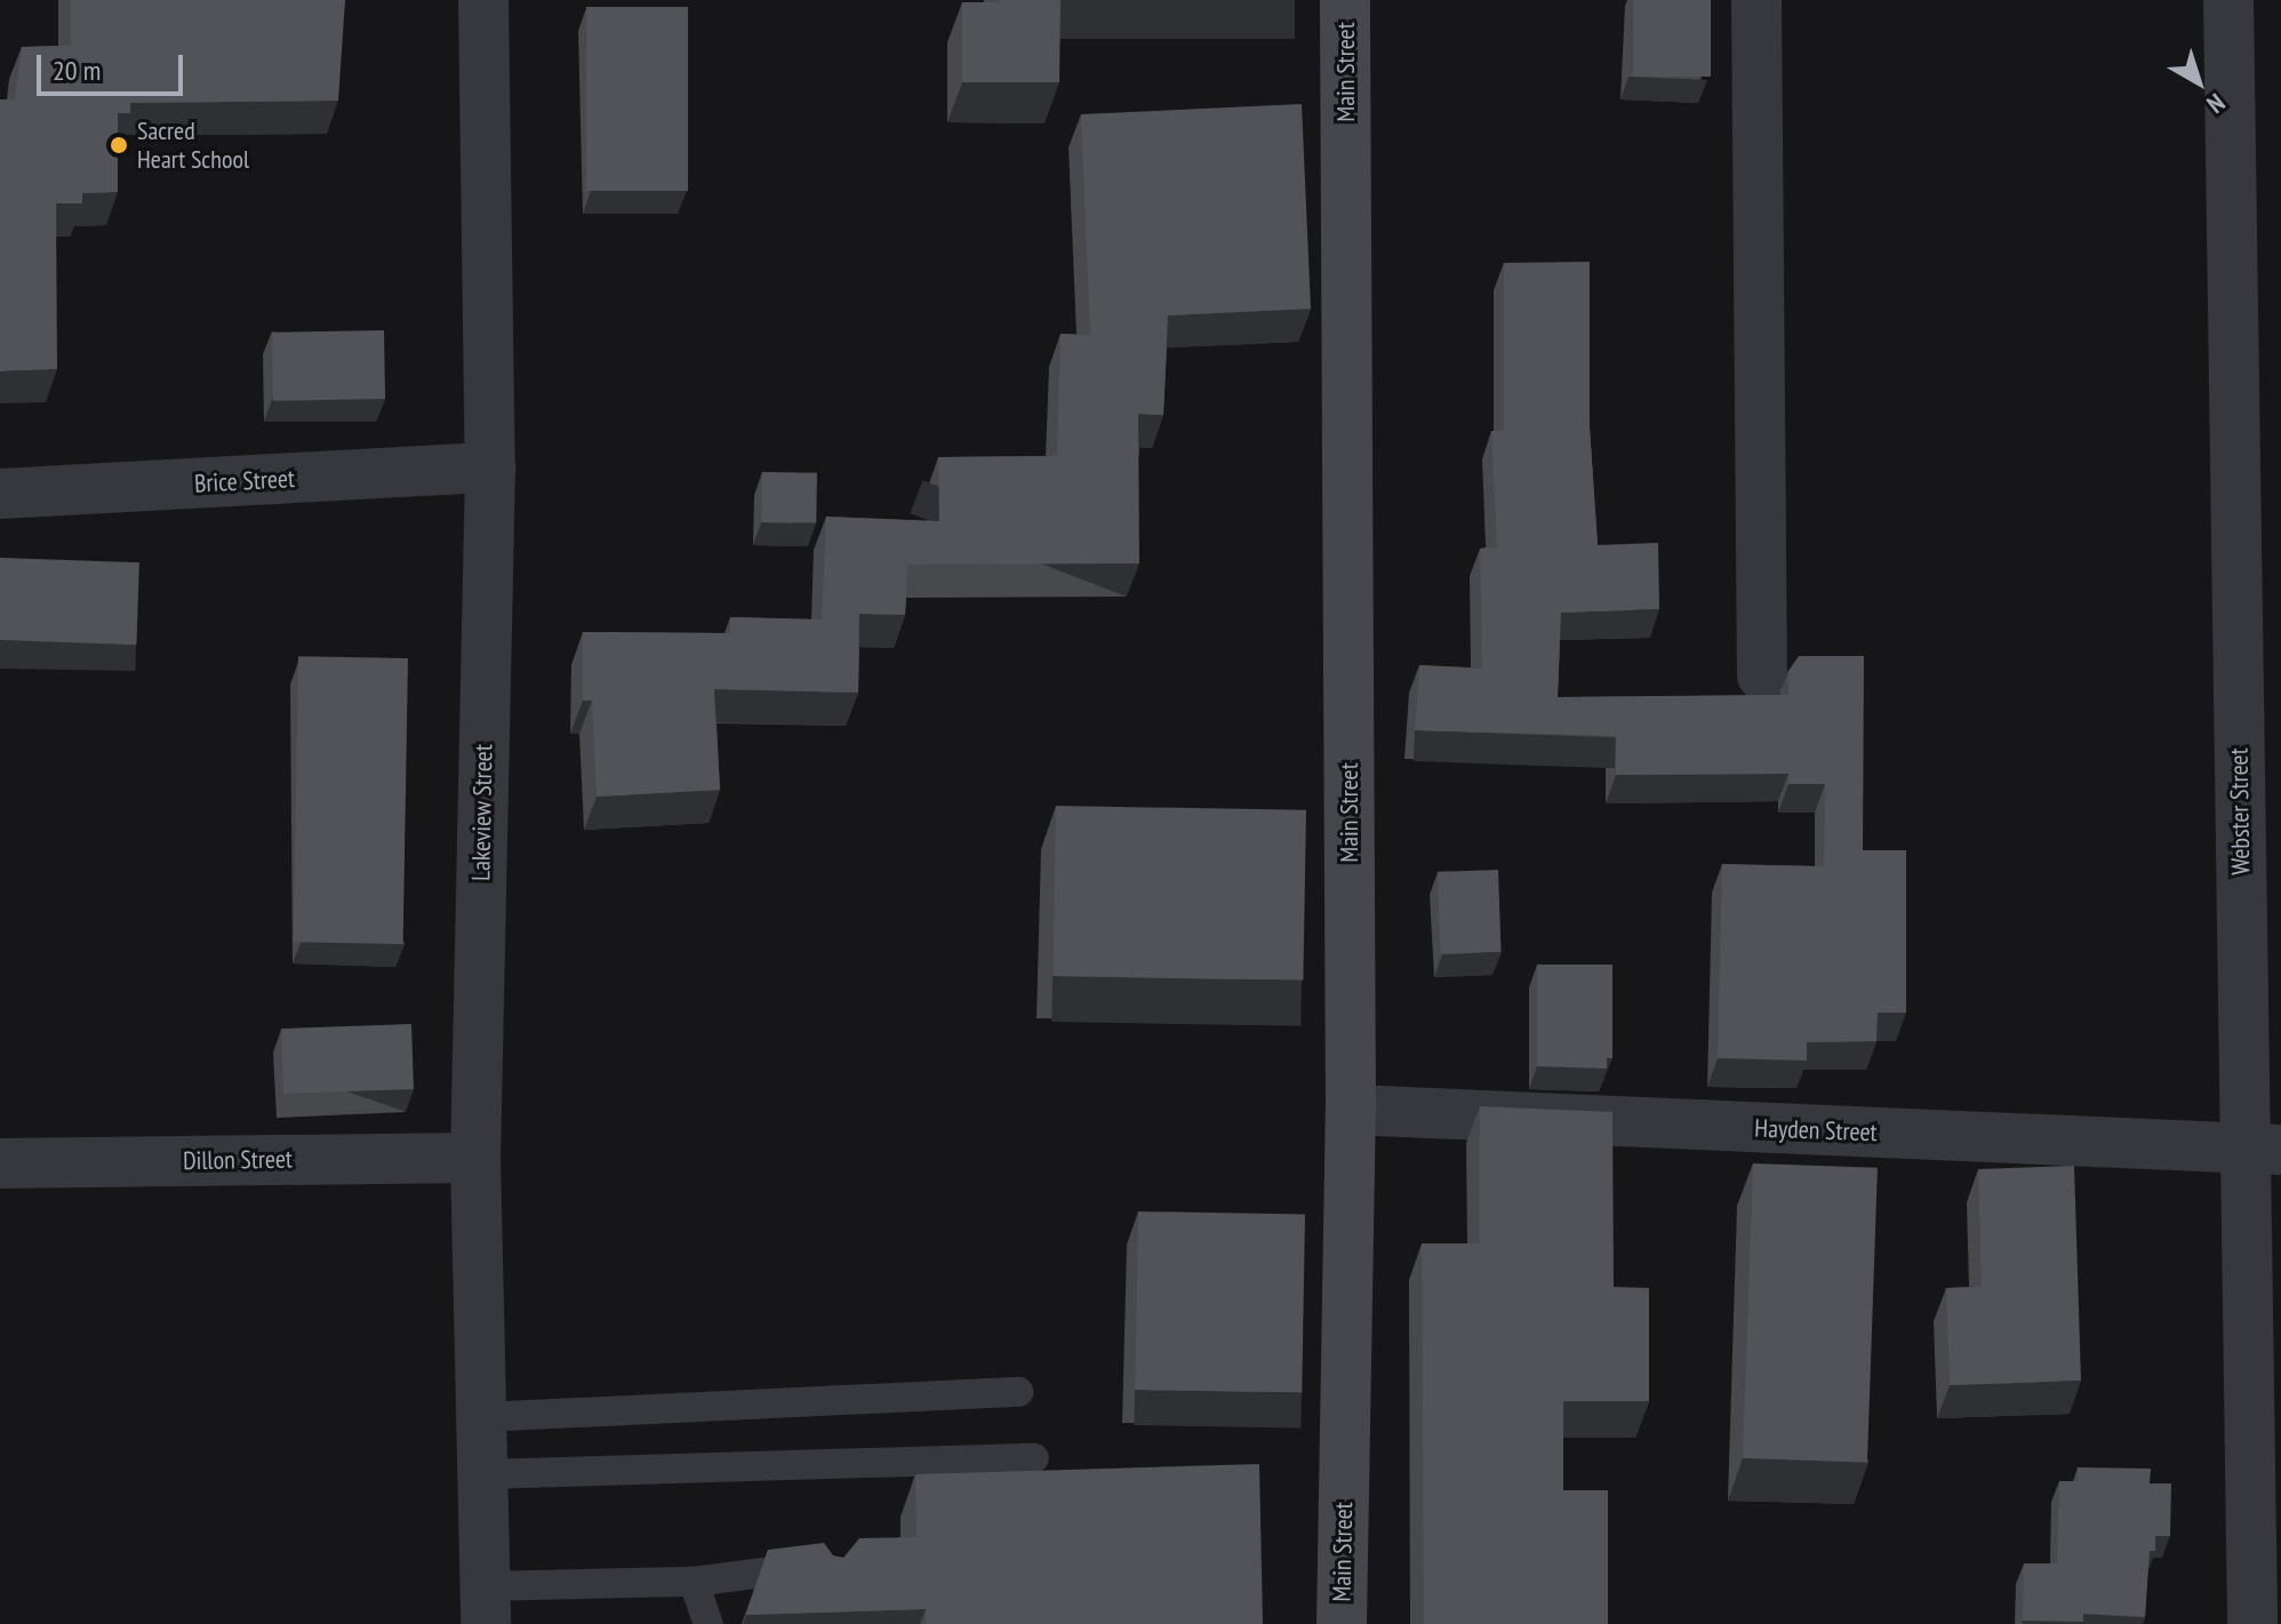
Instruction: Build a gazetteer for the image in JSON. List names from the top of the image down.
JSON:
{
  "streets": {
    "main road": ["Main Street"],
    "street": [
      "Brice Street",
      "Webster Street",
      "Lakeview Street",
      "Hayden Street",
      "Dillon Street"
    ]
  },
  "crossings": [
    ["Main Street", "Hayden Street"],
    ["Brice Street", "Lakeview Street"],
    ["Webster Street", "Hayden Street"],
    ["Lakeview Street", "Dillon Street"]
  ],
  "places": ["Sacred Heart School"],
  "scale_bar": "20 m",
  "north": "bottom right"
}
